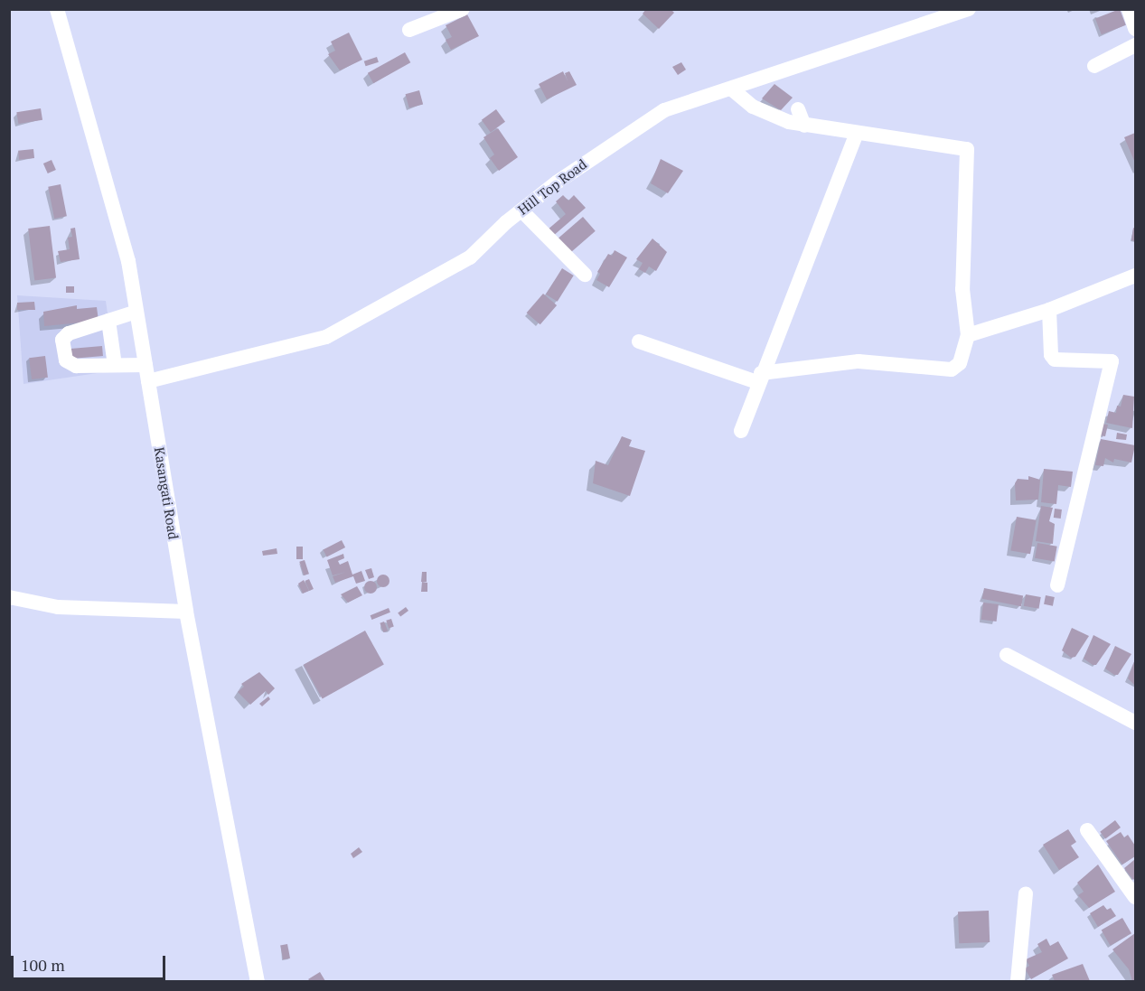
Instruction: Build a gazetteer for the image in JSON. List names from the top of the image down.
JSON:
{
  "streets": {
    "street": ["Hill Top Road", "Kasangati Road"]
  },
  "crossings": [
    ["Hill Top Road", "Kasangati Road"]
  ],
  "scale_bar": "100 m"
}
